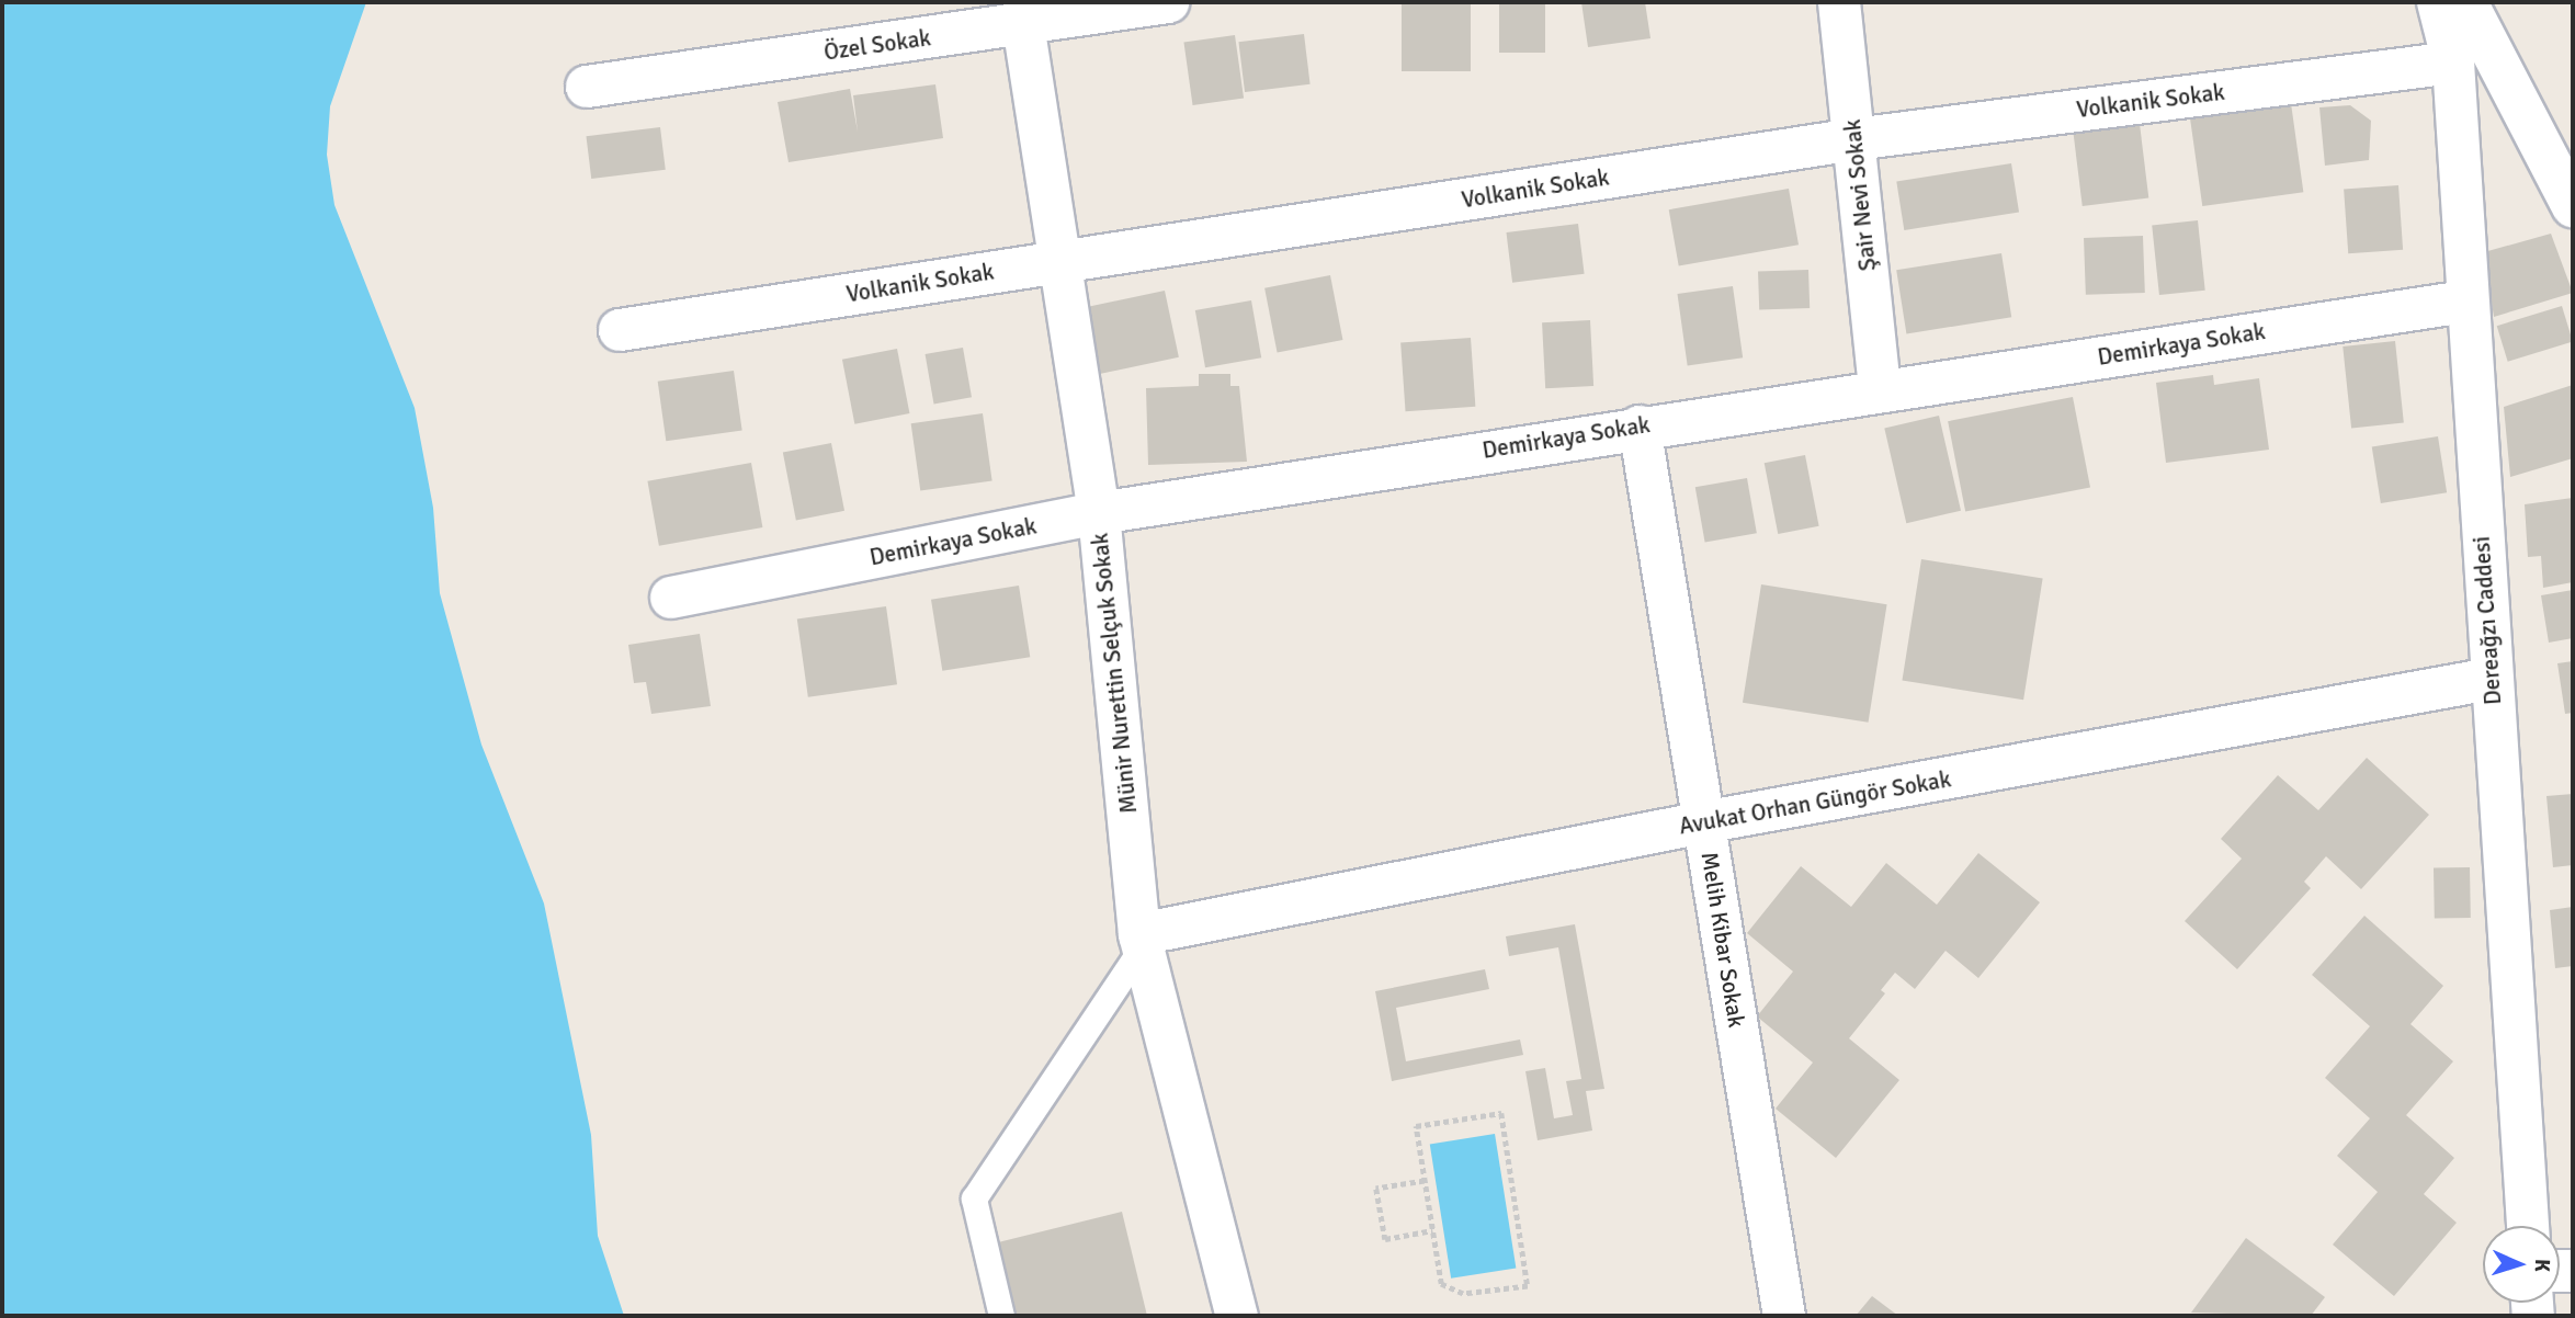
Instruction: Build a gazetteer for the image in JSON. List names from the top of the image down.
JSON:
{
  "streets": {
    "street": [
      "Özel Sokak",
      "Volkanik Sokak",
      "Şair Nevi Sokak",
      "Demirkaya Sokak",
      "Dereağzı Caddesi",
      "Münir Nurettin Selçuk Sokak",
      "Avukat Orhan Güngör Sokak",
      "Melih Kibar Sokak"
    ]
  },
  "crossings": [
    ["Özel Sokak", "Münir Nurettin Selçuk Sokak"],
    ["Volkanik Sokak", "Şair Nevi Sokak"],
    ["Volkanik Sokak", "Dereağzı Caddesi"],
    ["Volkanik Sokak", "Münir Nurettin Selçuk Sokak"],
    ["Şair Nevi Sokak", "Demirkaya Sokak"],
    ["Demirkaya Sokak", "Dereağzı Caddesi"],
    ["Demirkaya Sokak", "Münir Nurettin Selçuk Sokak"],
    ["Demirkaya Sokak", "Melih Kibar Sokak"],
    ["Dereağzı Caddesi", "Avukat Orhan Güngör Sokak"],
    ["Münir Nurettin Selçuk Sokak", "Avukat Orhan Güngör Sokak"],
    ["Avukat Orhan Güngör Sokak", "Melih Kibar Sokak"]
  ],
  "north": "right"
}
